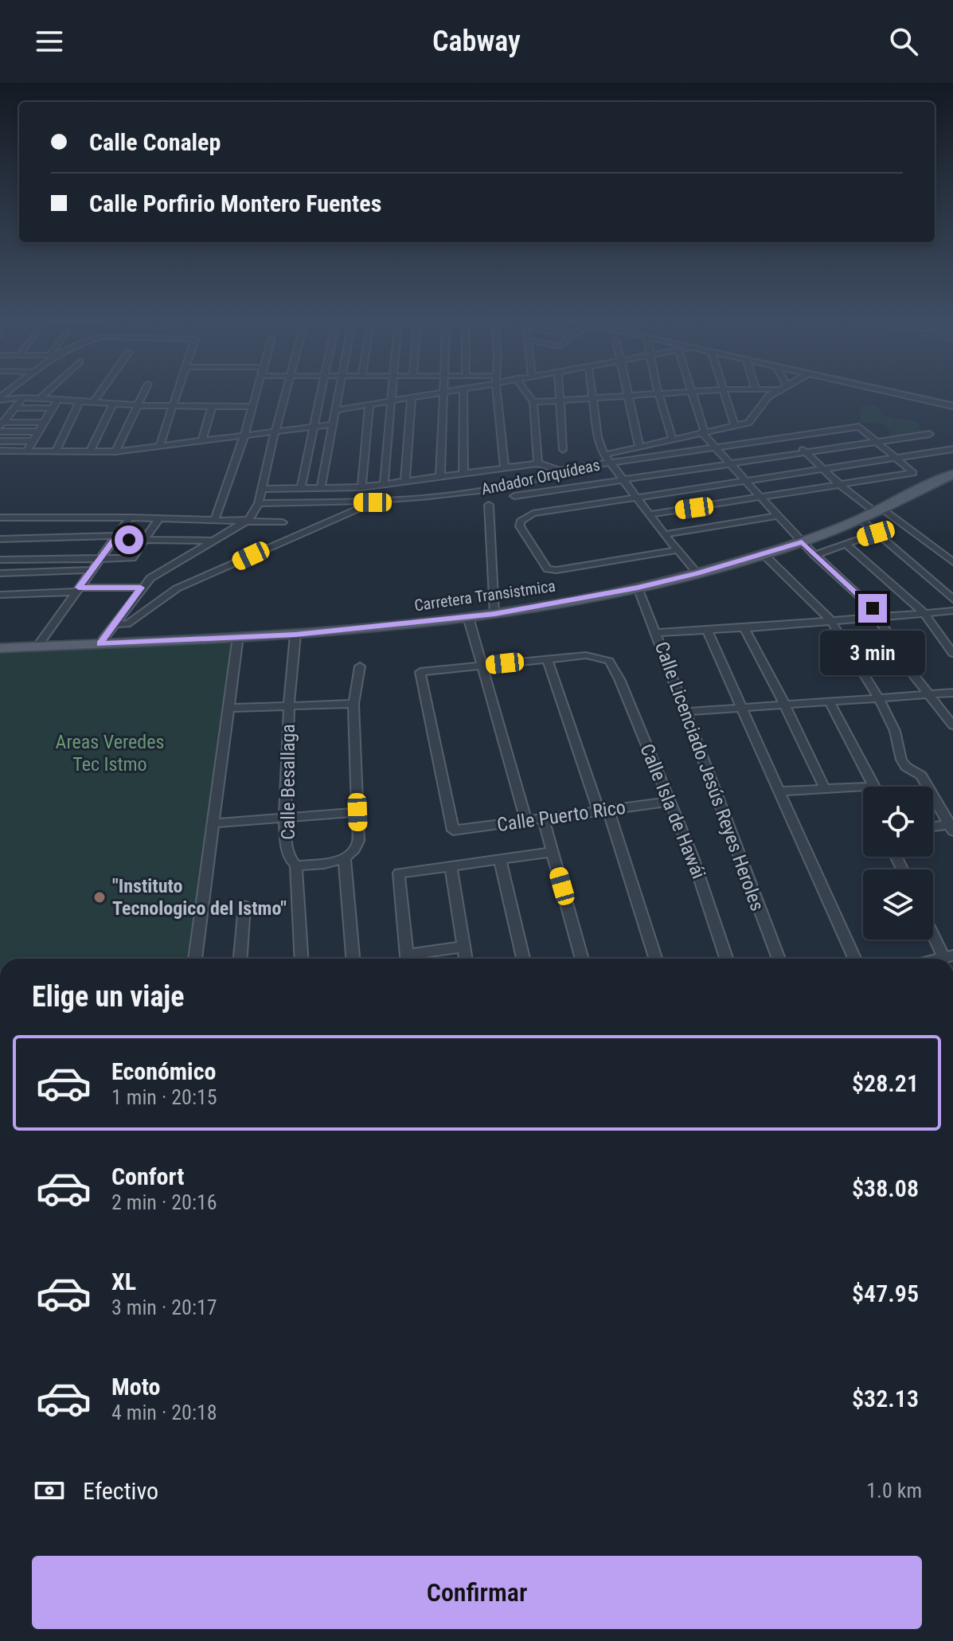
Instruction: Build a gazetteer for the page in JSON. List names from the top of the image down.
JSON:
{
  "streets": {
    "main road": ["Carretera Transistmica"],
    "street": [
      "Andador Orquídeas",
      "Calle Licenciado Jesús Reyes Heroles",
      "Calle Besallaga",
      "Calle Isla de Hawái",
      "Calle Puerto Rico"
    ]
  },
  "crossings": [
    ["Carretera Transistmica", "Calle Licenciado Jesús Reyes Heroles"],
    ["Carretera Transistmica", "Calle Besallaga"],
    ["Calle Isla de Hawái", "Calle Puerto Rico"]
  ],
  "parks": ["Areas Veredes Tec Istmo"],
  "places": ["\"Instituto Tecnologico del Istmo\""],
  "page": {
    "header": "Cabway",
    "banner": ["Calle Conalep", "Calle Porfirio Montero Fuentes"],
    "bubble": "3 min",
    "heading": "Elige un viaje",
    "list": [
      {
        "name": "Económico",
        "note": "1 min · 20:15",
        "value": "$28.21"
      },
      {
        "name": "Confort",
        "note": "2 min · 20:16",
        "value": "$38.08"
      },
      {
        "name": "XL",
        "note": "3 min · 20:17",
        "value": "$47.95"
      },
      {
        "name": "Moto",
        "note": "4 min · 20:18",
        "value": "$32.13"
      }
    ],
    "pay": ["Efectivo", "1.0 km"],
    "buttons": "Confirmar"
  }
}
